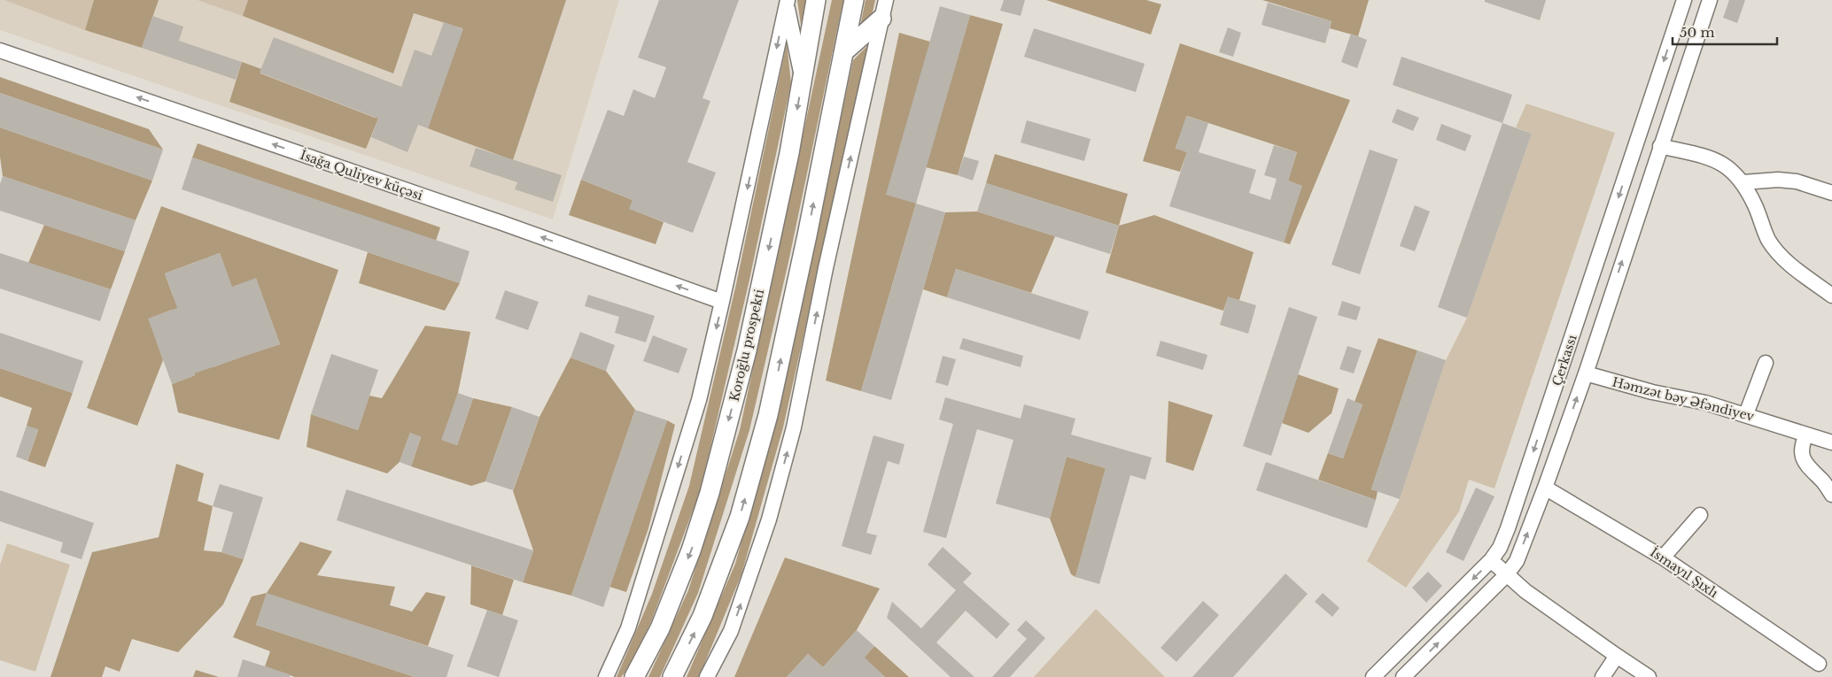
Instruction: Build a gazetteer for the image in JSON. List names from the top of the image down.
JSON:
{
  "streets": {
    "main road": ["Koroğlu prospekti"],
    "street": [
      "İsağa Quliyev küçəsi",
      "Çerkassı",
      "Həmzət bəy Əfəndiyev",
      "İsmayıl Şıxlı"
    ]
  },
  "crossings": [
    ["Çerkassı", "Həmzət bəy Əfəndiyev"],
    ["Çerkassı", "İsmayıl Şıxlı"]
  ],
  "one_way": ["İsağa Quliyev küçəsi"],
  "scale_bar": "50 m"
}
